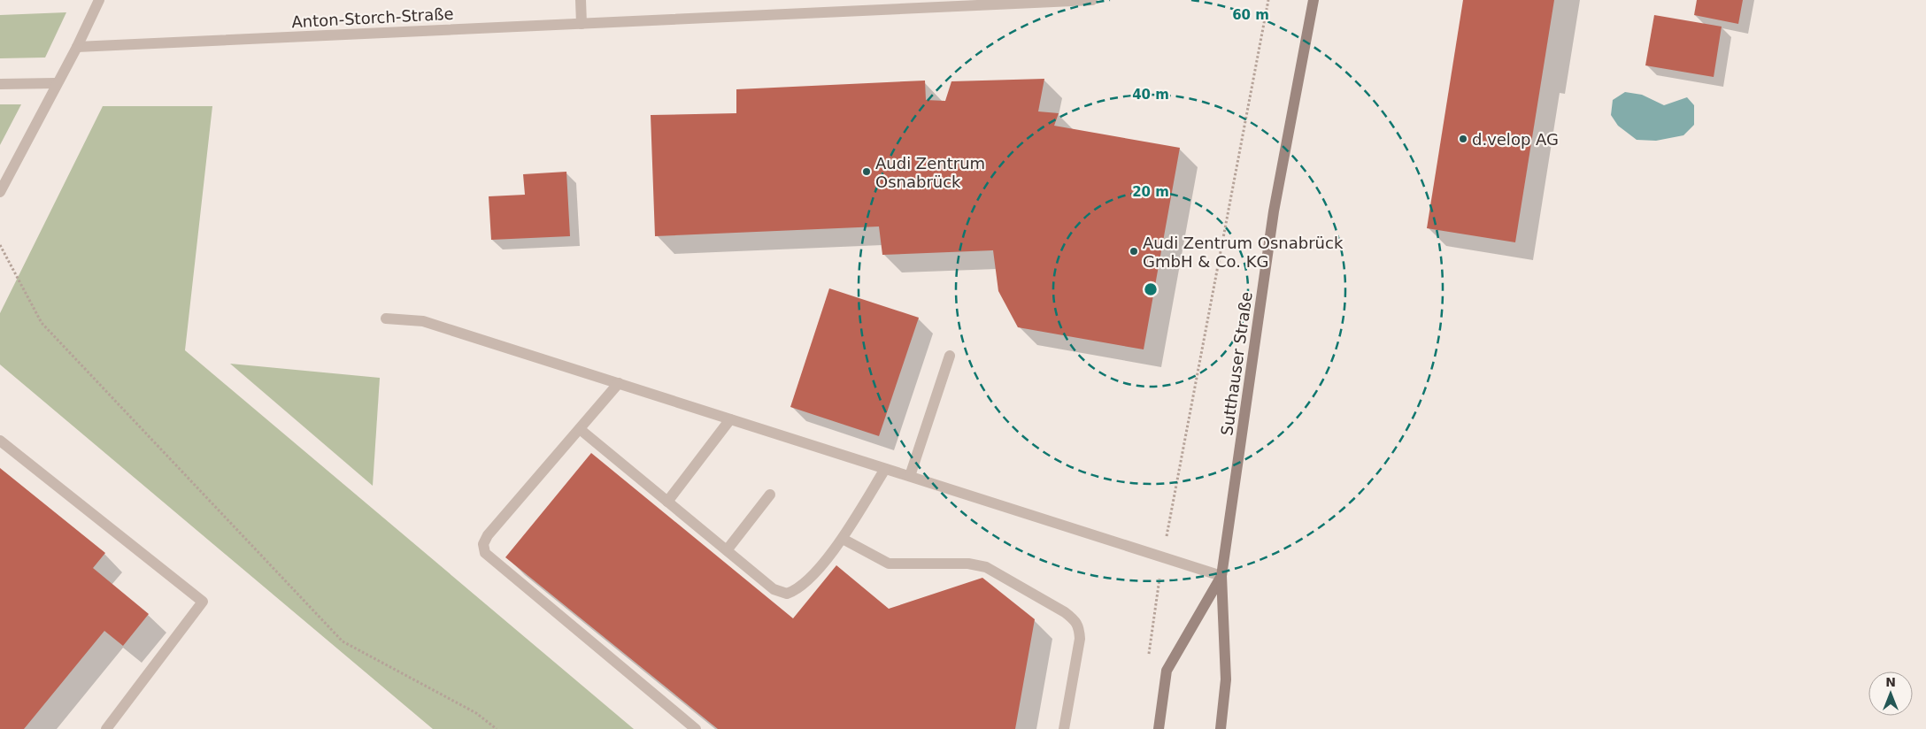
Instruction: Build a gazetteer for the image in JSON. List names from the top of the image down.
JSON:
{
  "streets": {
    "street": ["Anton-Storch-Straße", "Sutthauser Straße"]
  },
  "places": ["d.velop AG", "Audi Zentrum Osnabrück", "Audi Zentrum Osnabrück GmbH & Co. KG"],
  "north": "top",
  "rings": ["60 m", "40 m", "20 m"]
}
